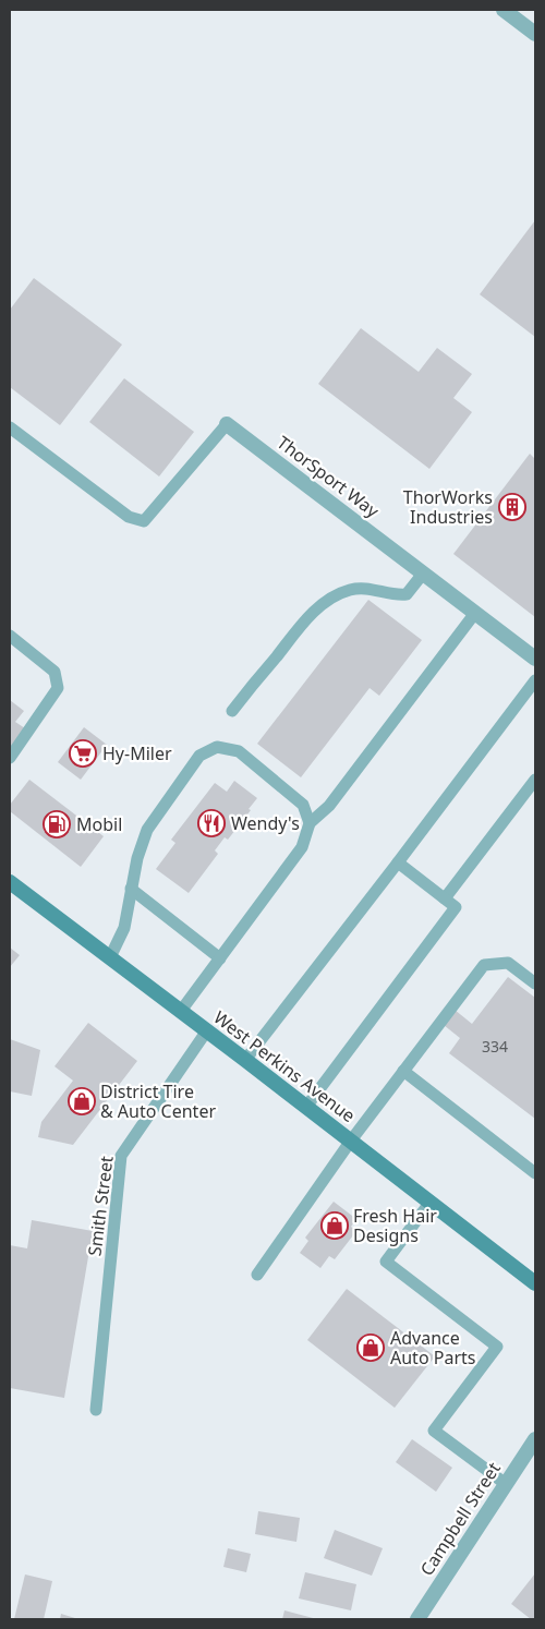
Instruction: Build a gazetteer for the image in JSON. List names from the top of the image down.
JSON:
{
  "streets": {
    "main road": ["West Perkins Avenue"],
    "street": ["ThorSport Way", "Campbell Street"],
    "lane": ["Smith Street"]
  },
  "crossings": [
    ["West Perkins Avenue", "Smith Street"]
  ],
  "places": {
    "building": ["ThorWorks Industries"],
    "supermarket": ["Hy-Miler"],
    "restaurant": ["Wendy's"],
    "fuel station": ["Mobil"],
    "shop": ["District Tire & Auto Center", "Fresh Hair Designs", "Advance Auto Parts"]
  },
  "house_numbers": ["334"]
}
